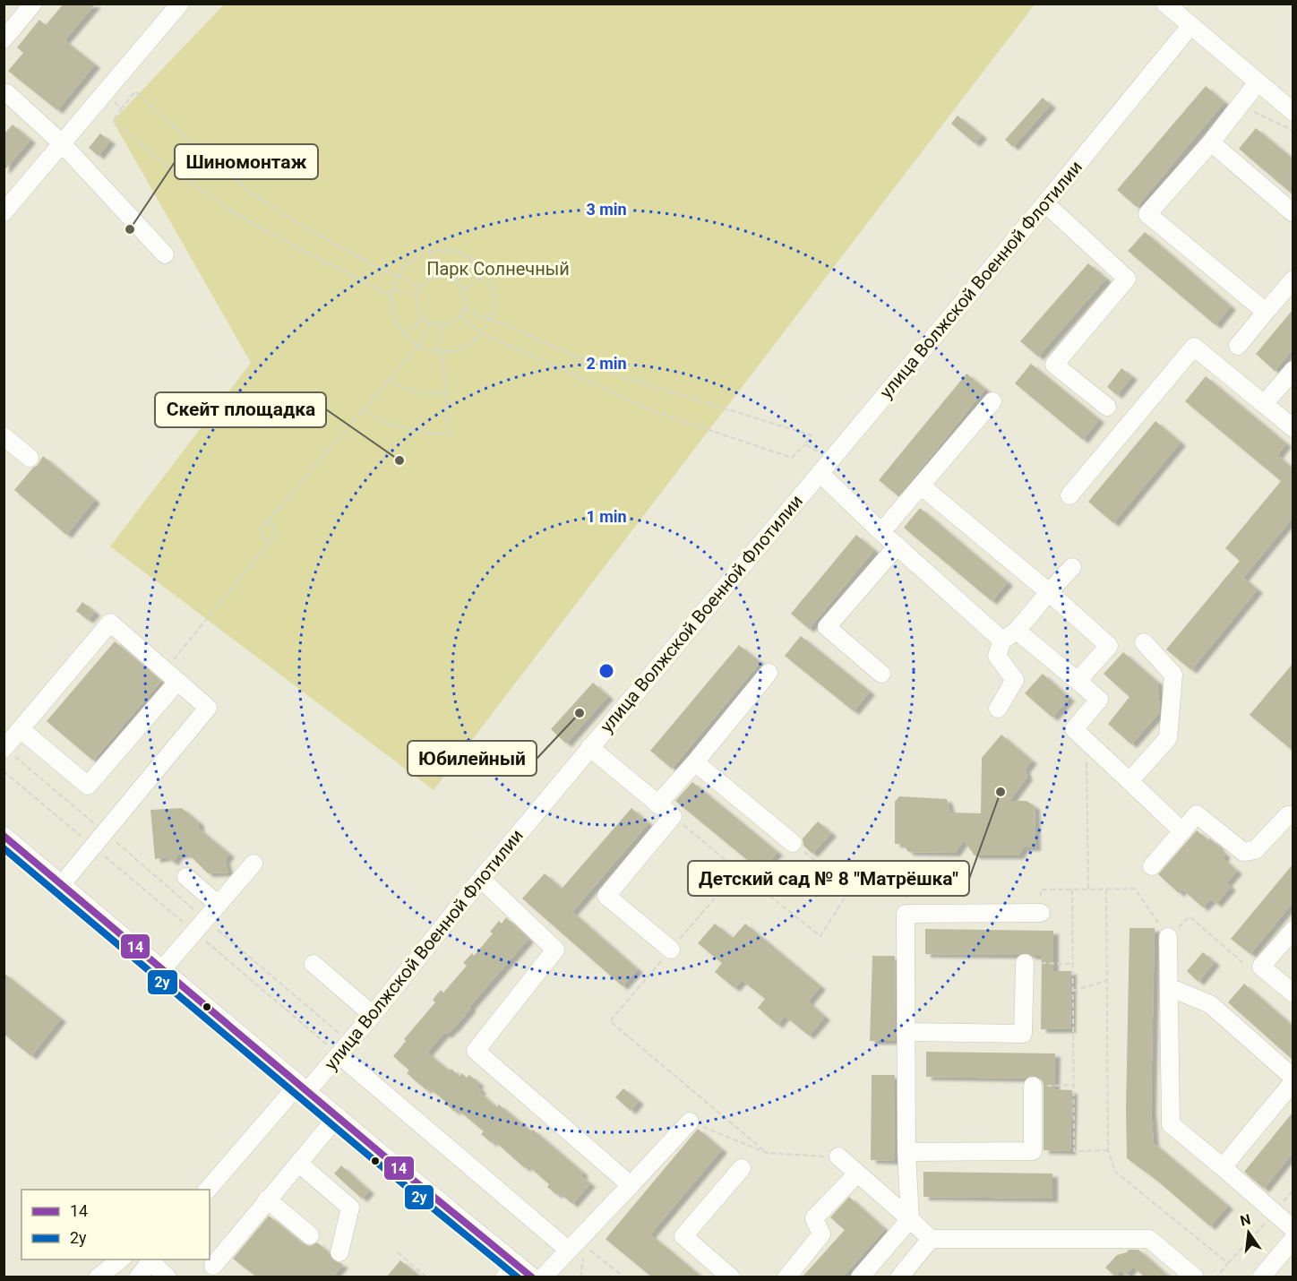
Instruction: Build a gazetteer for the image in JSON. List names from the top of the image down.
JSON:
{
  "streets": {
    "street": ["улица Волжской Военной Флотилии"]
  },
  "parks": ["Парк Солнечный"],
  "places": [
    "Шиномонтаж",
    "Скейт площадка",
    "Юбилейный",
    "Детский сад № 8 \"Матрёшка\""
  ],
  "lines": ["transit line 14", "transit line 2у"],
  "legend": ["14", "2у"],
  "north": "top",
  "rings": ["3 min", "2 min", "1 min"]
}
